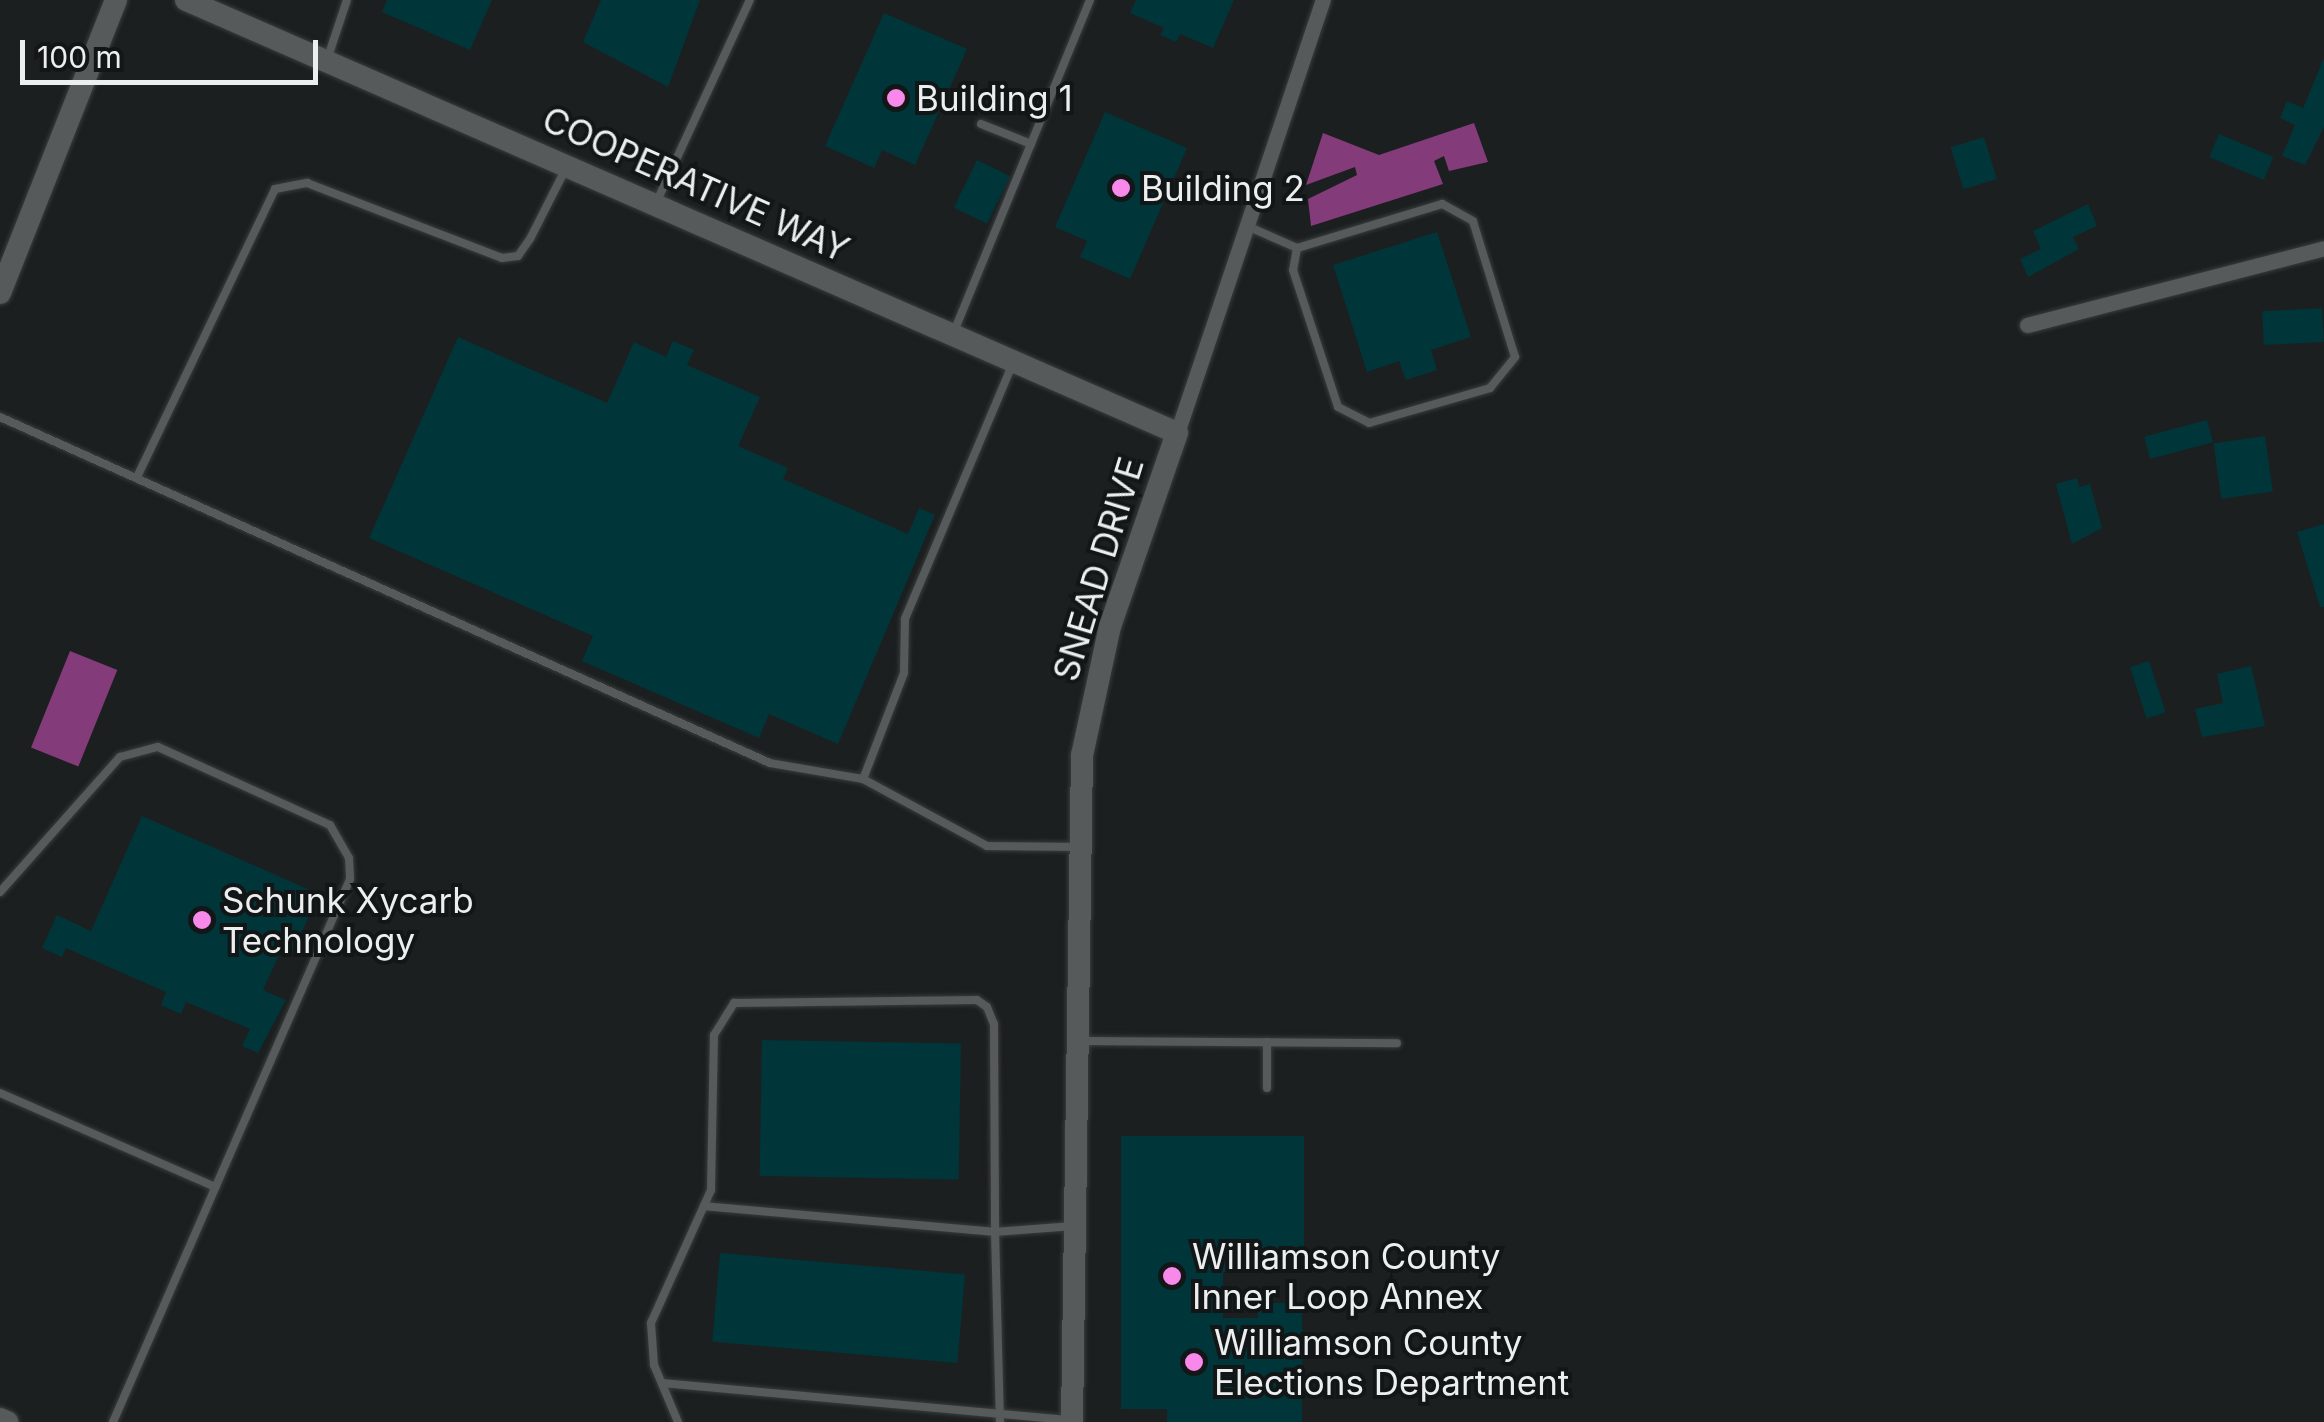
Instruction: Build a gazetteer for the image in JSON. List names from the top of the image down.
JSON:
{
  "streets": {
    "street": ["COOPERATIVE WAY", "SNEAD DRIVE"]
  },
  "crossings": [
    ["COOPERATIVE WAY", "SNEAD DRIVE"]
  ],
  "places": [
    "Building 1",
    "Building 2",
    "Schunk Xycarb Technology",
    "Williamson County Inner Loop Annex",
    "Williamson County Elections Department"
  ],
  "scale_bar": "100 m"
}
